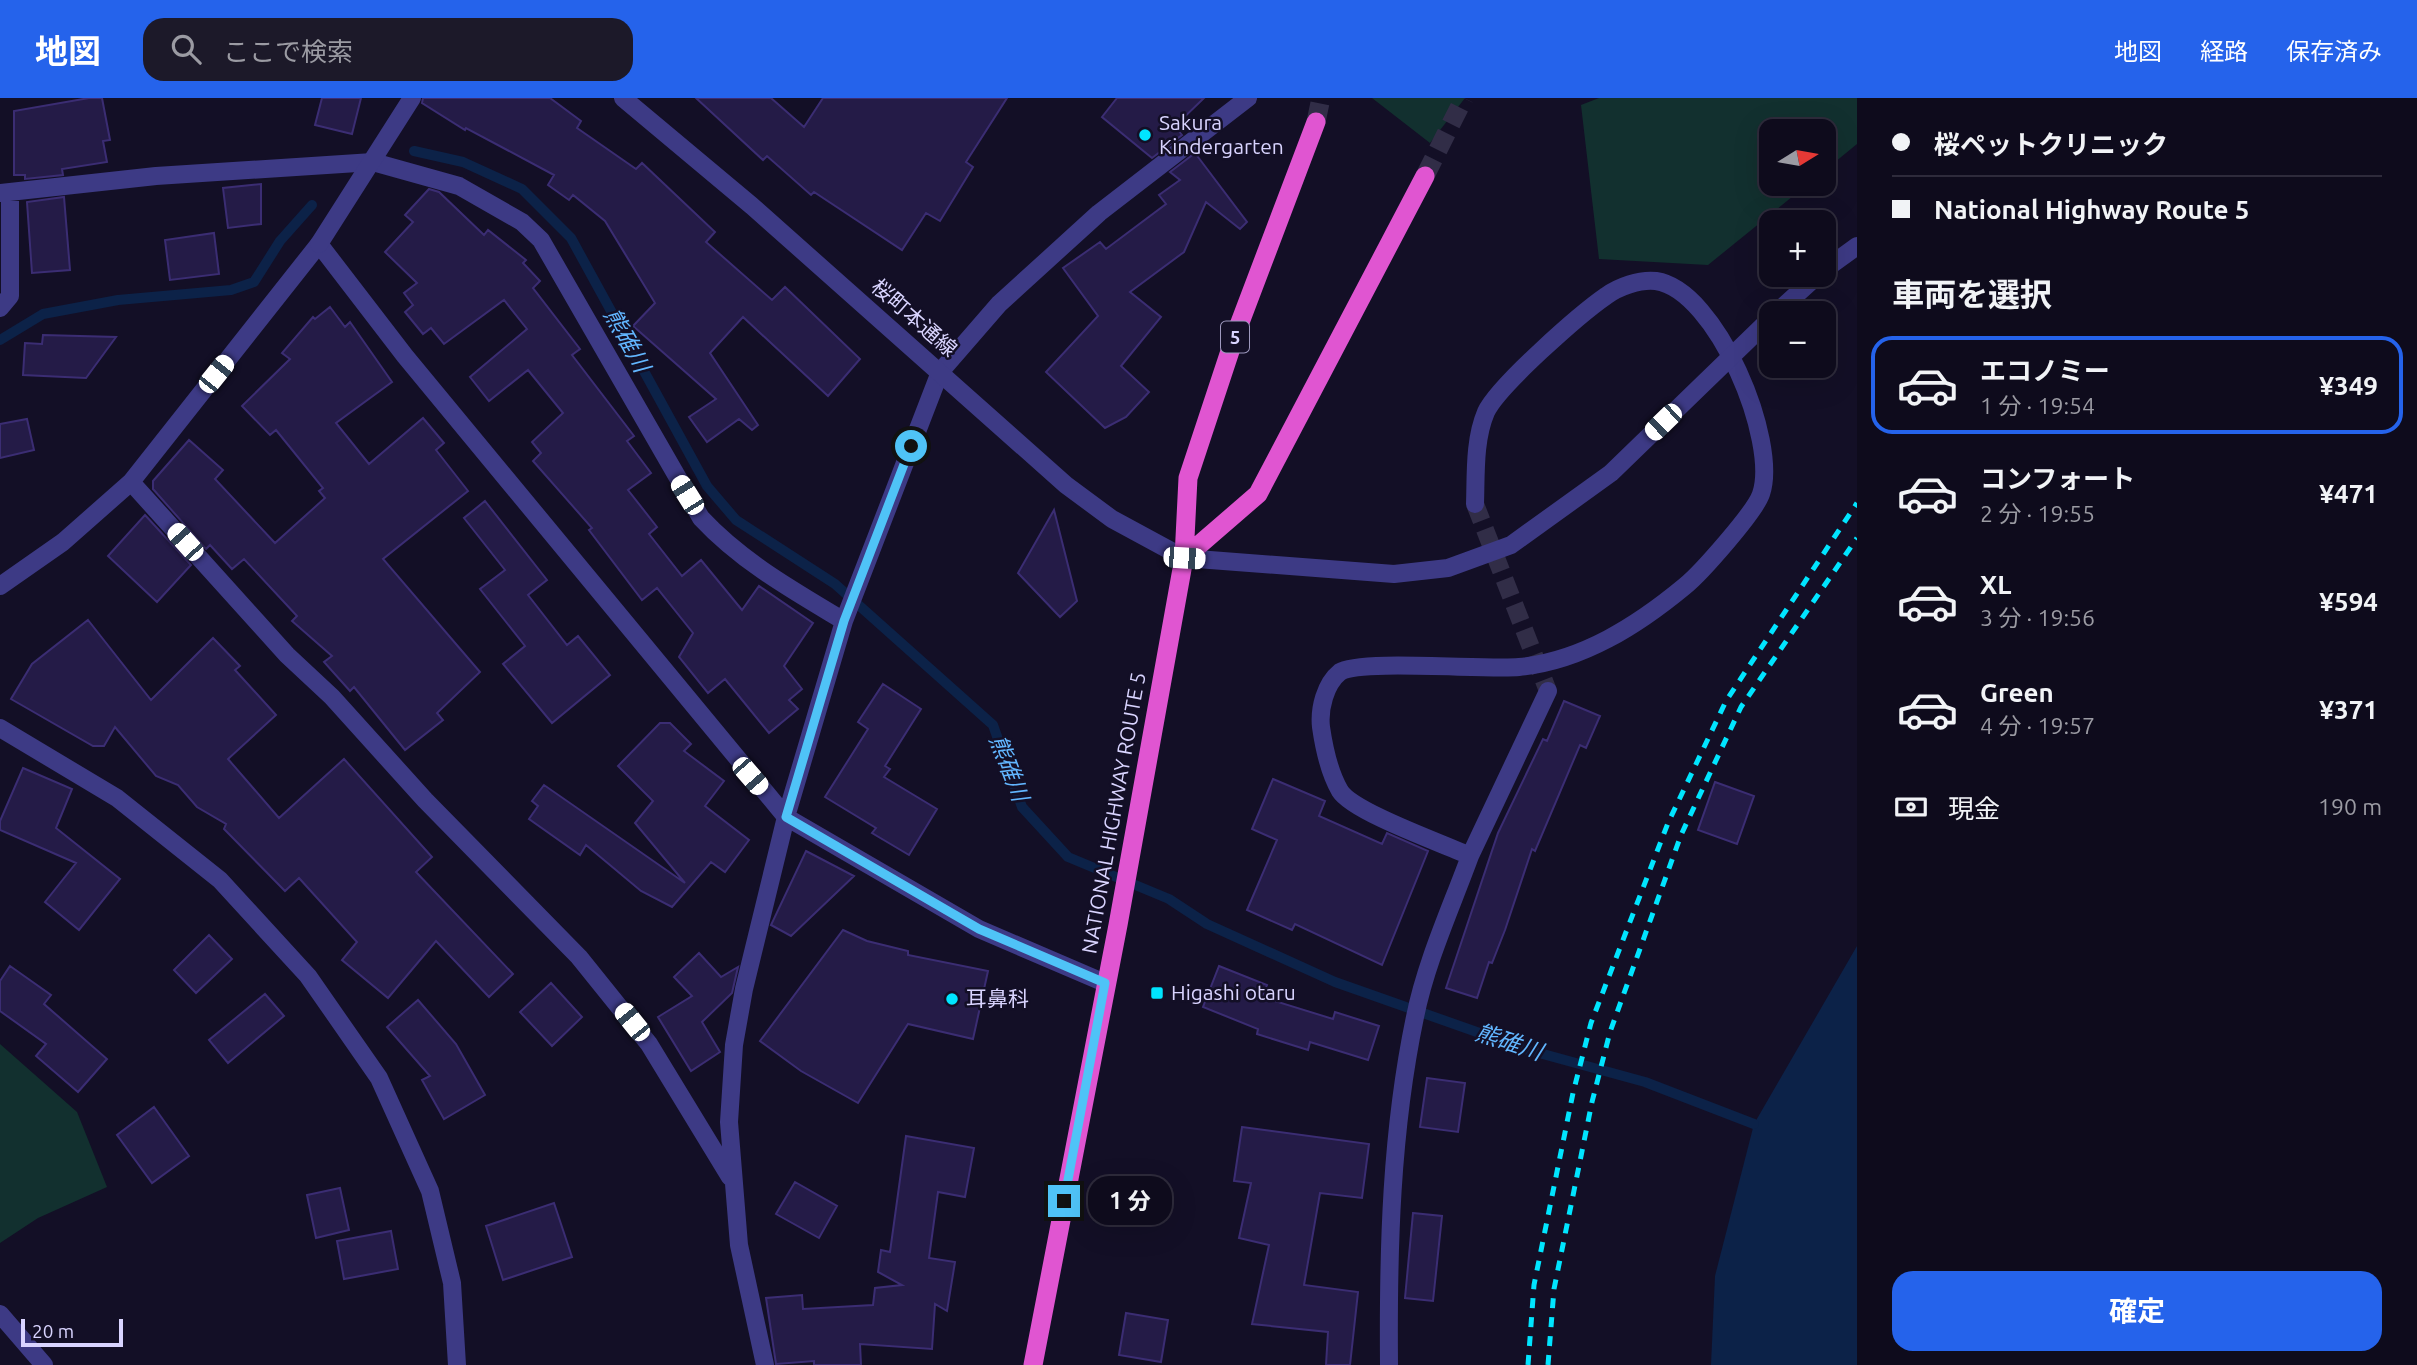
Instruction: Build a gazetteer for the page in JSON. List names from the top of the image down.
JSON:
{
  "streets": {
    "highway": ["5", "NATIONAL HIGHWAY ROUTE 5"],
    "street": ["桜町本通線"]
  },
  "crossings": [
    ["桜町本通線", "NATIONAL HIGHWAY ROUTE 5"]
  ],
  "water": ["熊碓川"],
  "places": {
    "other": ["Sakura Kindergarten", "耳鼻科"],
    "transit": ["Higashi otaru"]
  },
  "scale_bar": "20 m",
  "north": "right",
  "page": {
    "header": "地図",
    "search": "ここで検索",
    "nav": ["地図", "経路", "保存済み"],
    "banner": ["桜ペットクリニック", "National Highway Route 5"],
    "map_buttons": ["+", "−"],
    "heading": "車両を選択",
    "list": [
      {
        "name": "エコノミー",
        "note": "1 分 · 19:54",
        "value": "¥349"
      },
      {
        "name": "コンフォート",
        "note": "2 分 · 19:55",
        "value": "¥471"
      },
      {
        "name": "XL",
        "note": "3 分 · 19:56",
        "value": "¥594"
      },
      {
        "name": "Green",
        "note": "4 分 · 19:57",
        "value": "¥371"
      }
    ],
    "pay": ["現金", "190 m"],
    "bubble": "1 分",
    "buttons": "確定",
    "scale": "20 m"
  }
}
